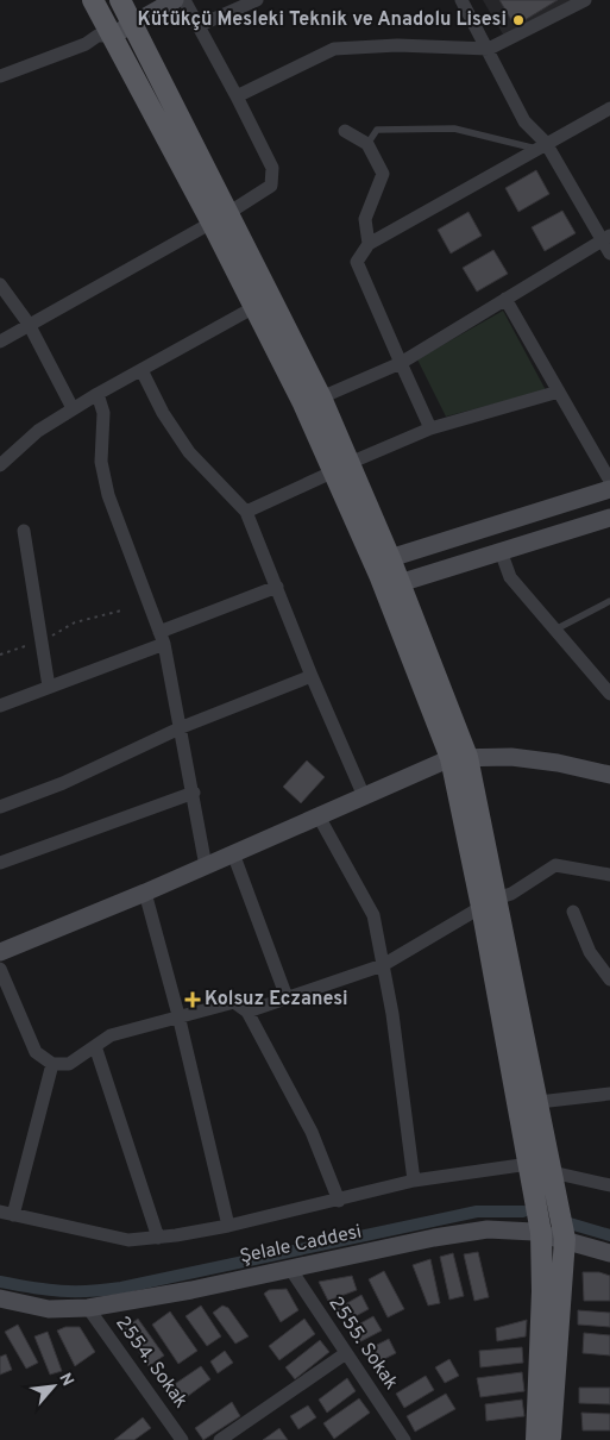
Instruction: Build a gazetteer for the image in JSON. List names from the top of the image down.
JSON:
{
  "streets": {
    "street": ["Şelale Caddesi", "2555. Sokak", "2554. Sokak"]
  },
  "crossings": [
    ["Şelale Caddesi", "2555. Sokak"],
    ["Şelale Caddesi", "2554. Sokak"]
  ],
  "places": {
    "other": ["Kütükçü Mesleki Teknik ve Anadolu Lisesi"],
    "health": ["Kolsuz Eczanesi"]
  },
  "north": "top right"
}
